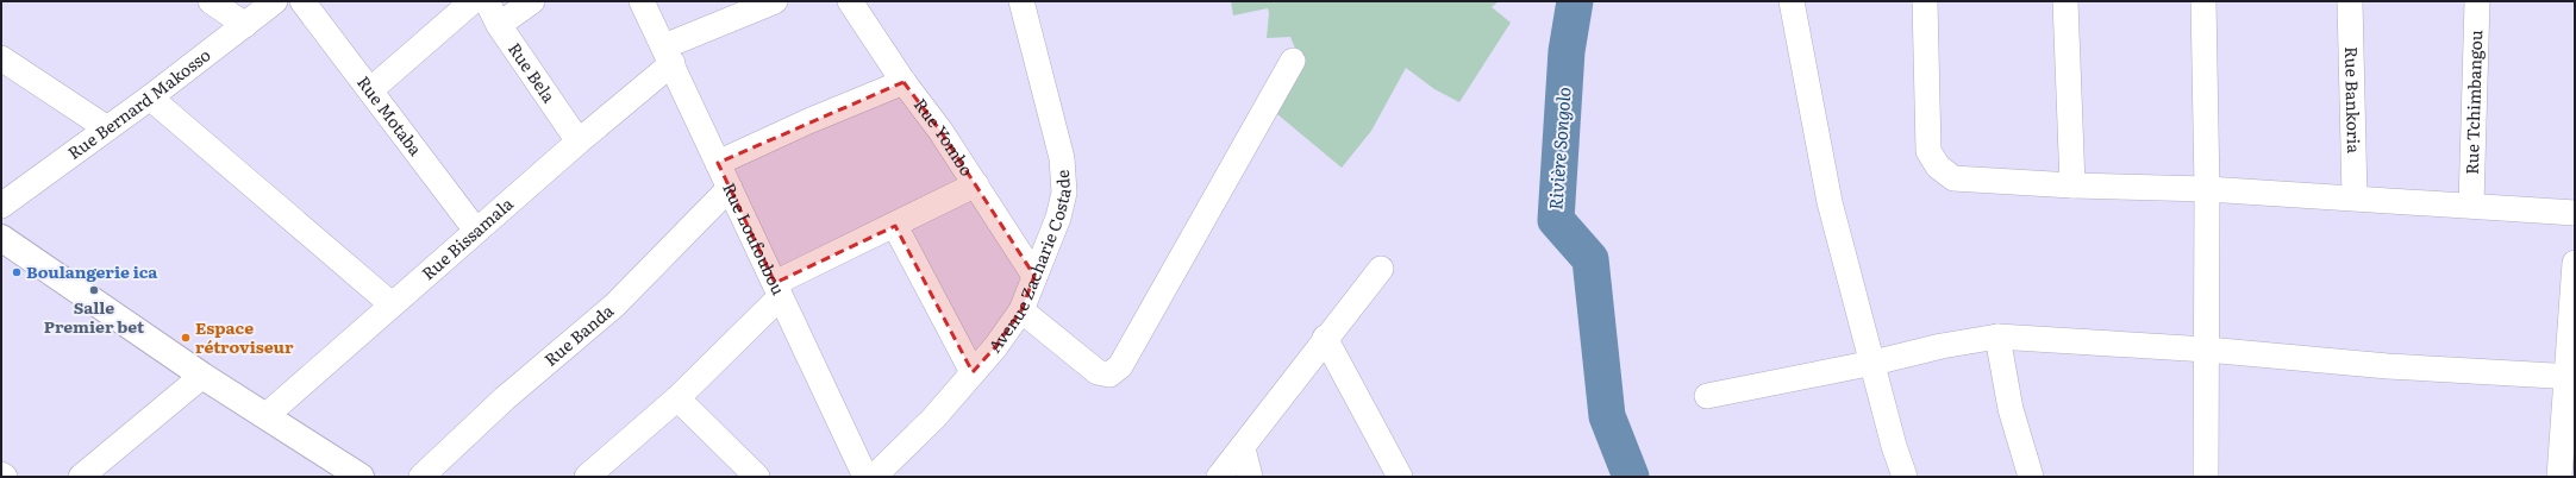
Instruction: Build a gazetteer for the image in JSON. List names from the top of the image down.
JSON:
{
  "streets": {
    "street": [
      "Rue Bela",
      "Rue Bankoria",
      "Rue Tchimbangou",
      "Rue Bernard Makosso",
      "Rue Motaba",
      "Rue Yombo",
      "Rue Bissamala",
      "Rue Loufoubou",
      "Avenue Zacharie Costade",
      "Rue Banda"
    ]
  },
  "crossings": [
    ["Rue Bela", "Rue Bissamala"],
    ["Rue Motaba", "Rue Bissamala"],
    ["Rue Yombo", "Avenue Zacharie Costade"],
    ["Rue Bissamala", "Rue Loufoubou"],
    ["Rue Loufoubou", "Rue Banda"]
  ],
  "water": ["Rivière Songolo"],
  "places": ["Boulangerie ica", "Salle Premier bet", "Espace rétroviseur"]
}
